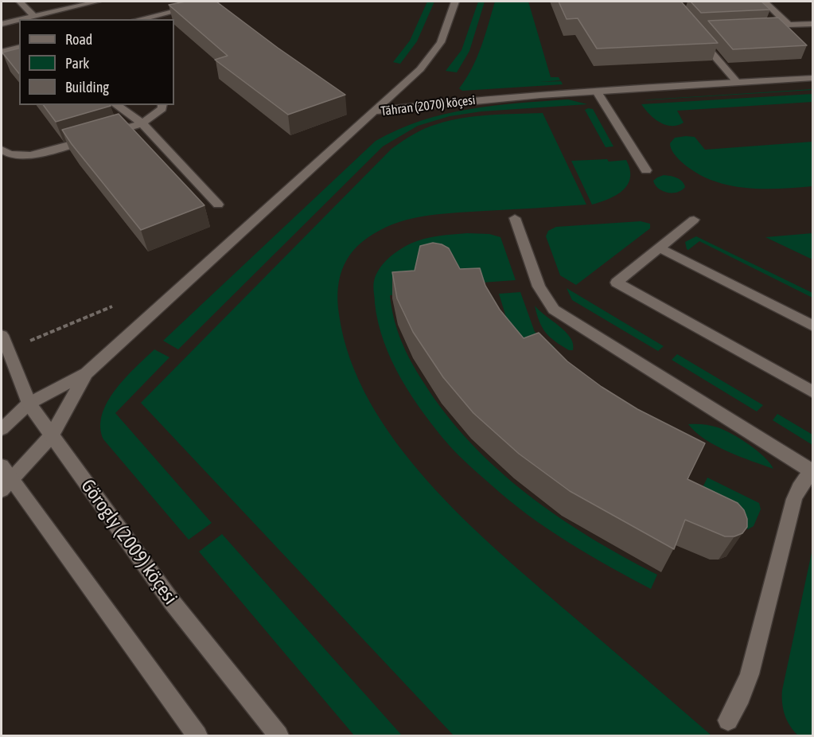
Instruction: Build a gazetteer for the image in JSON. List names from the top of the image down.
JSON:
{
  "streets": {
    "street": ["Tähran (2070) köçesi", "Görogly (2009) köçesi"]
  },
  "crossings": [
    ["Tähran (2070) köçesi", "Görogly (2009) köçesi"]
  ],
  "legend": ["Road", "Park", "Building"]
}
